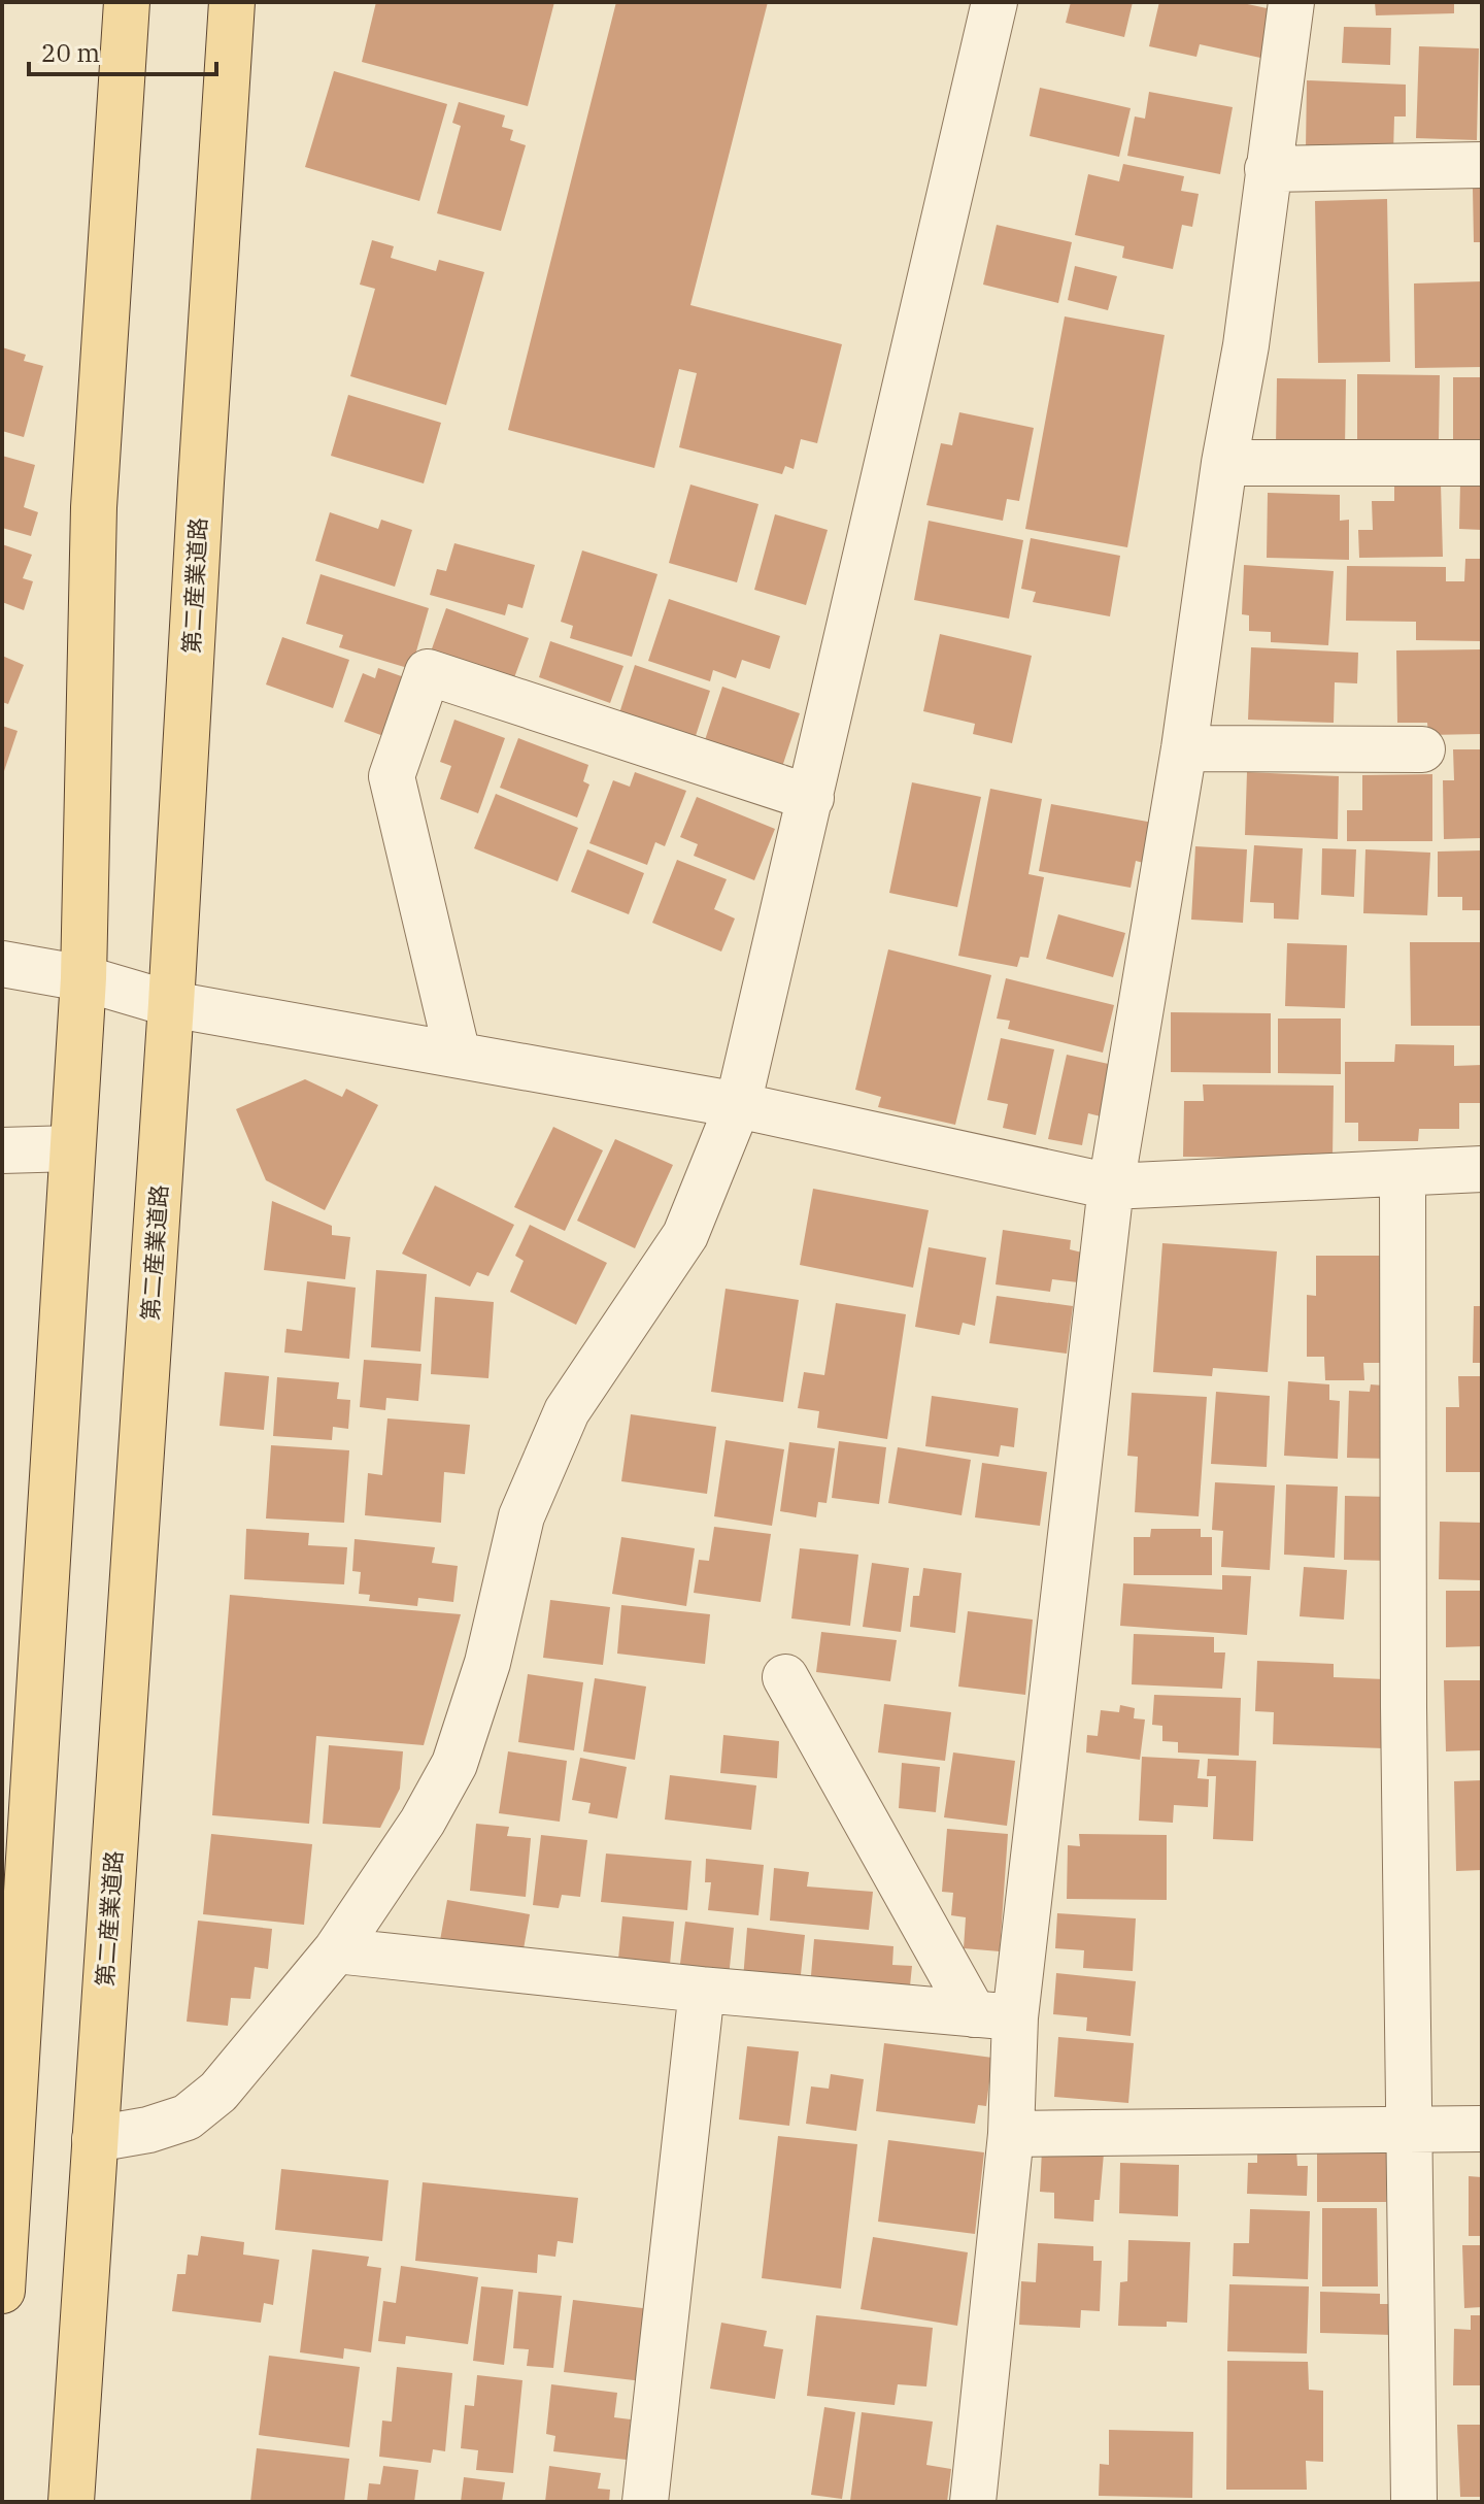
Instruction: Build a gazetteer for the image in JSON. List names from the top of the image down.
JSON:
{
  "streets": {
    "main road": ["第二産業道路"]
  },
  "scale_bar": "20 m"
}
